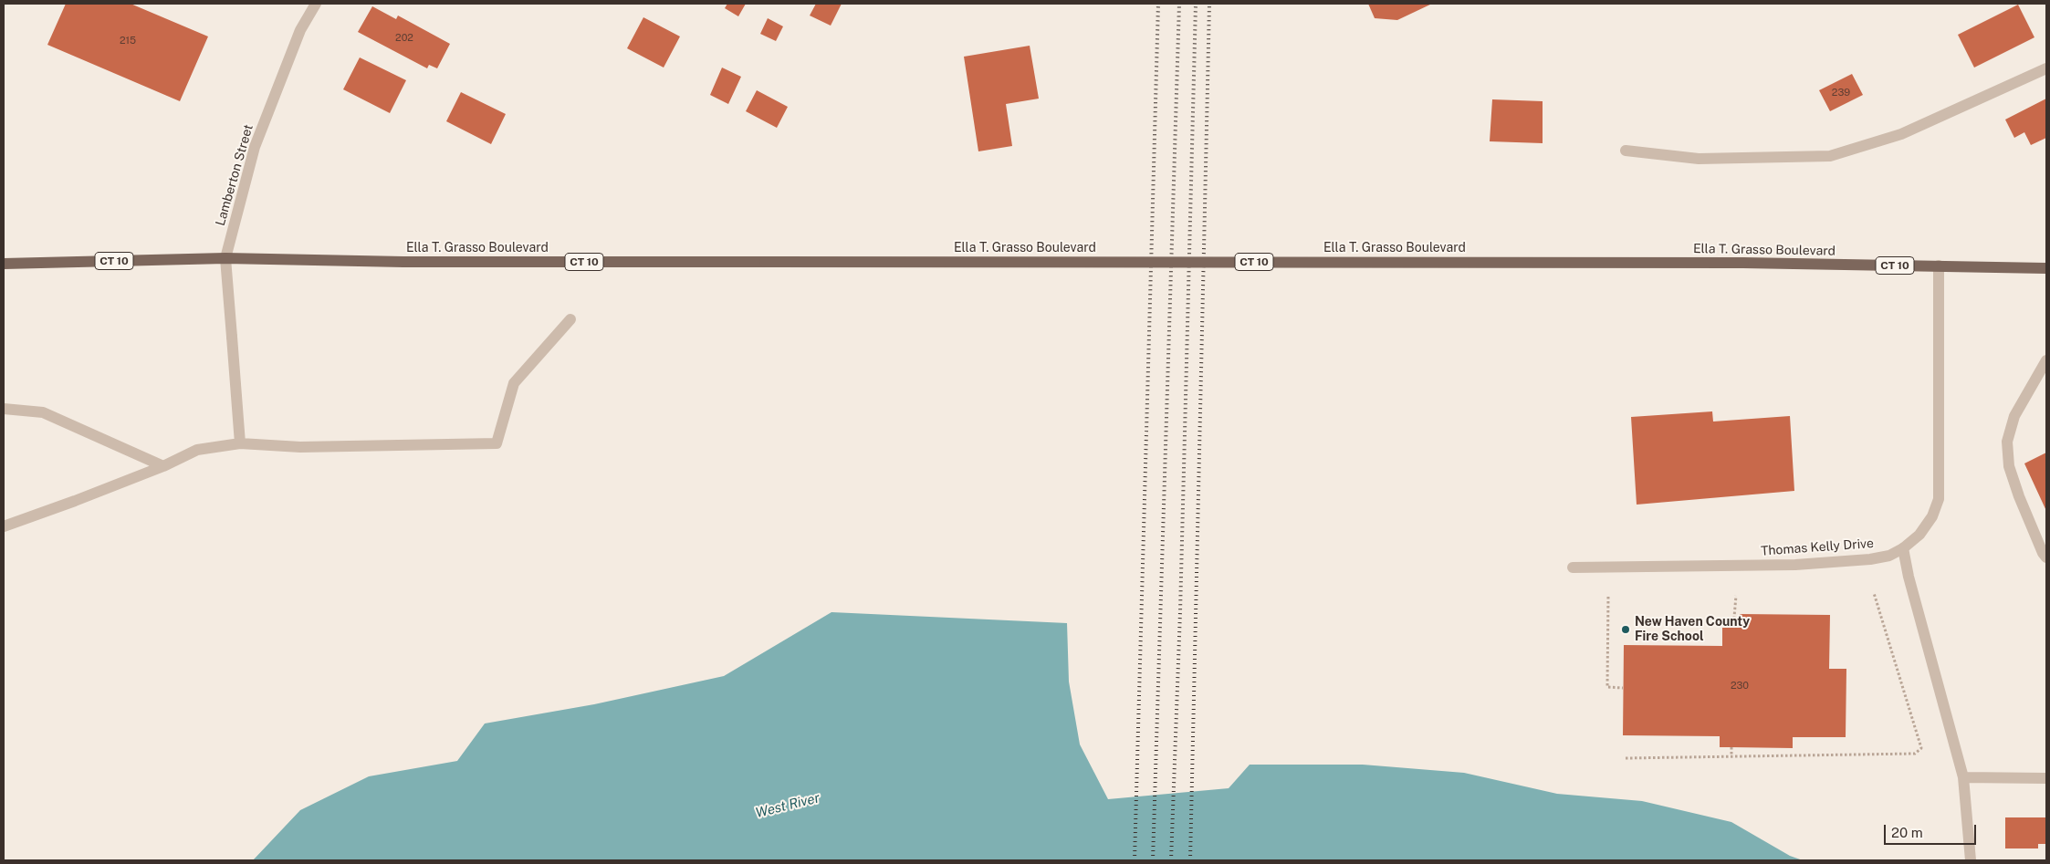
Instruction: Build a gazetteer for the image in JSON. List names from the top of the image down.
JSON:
{
  "streets": {
    "main road": ["Ella T. Grasso Boulevard", "CT 10"],
    "street": ["Lamberton Street", "Thomas Kelly Drive"]
  },
  "crossings": [
    ["Lamberton Street", "Ella T. Grasso Boulevard"],
    ["Ella T. Grasso Boulevard", "Thomas Kelly Drive"]
  ],
  "water": ["West River"],
  "places": ["New Haven County Fire School"],
  "house_numbers": [
    "202",
    "215",
    "239",
    "230"
  ],
  "scale_bar": "20 m"
}
